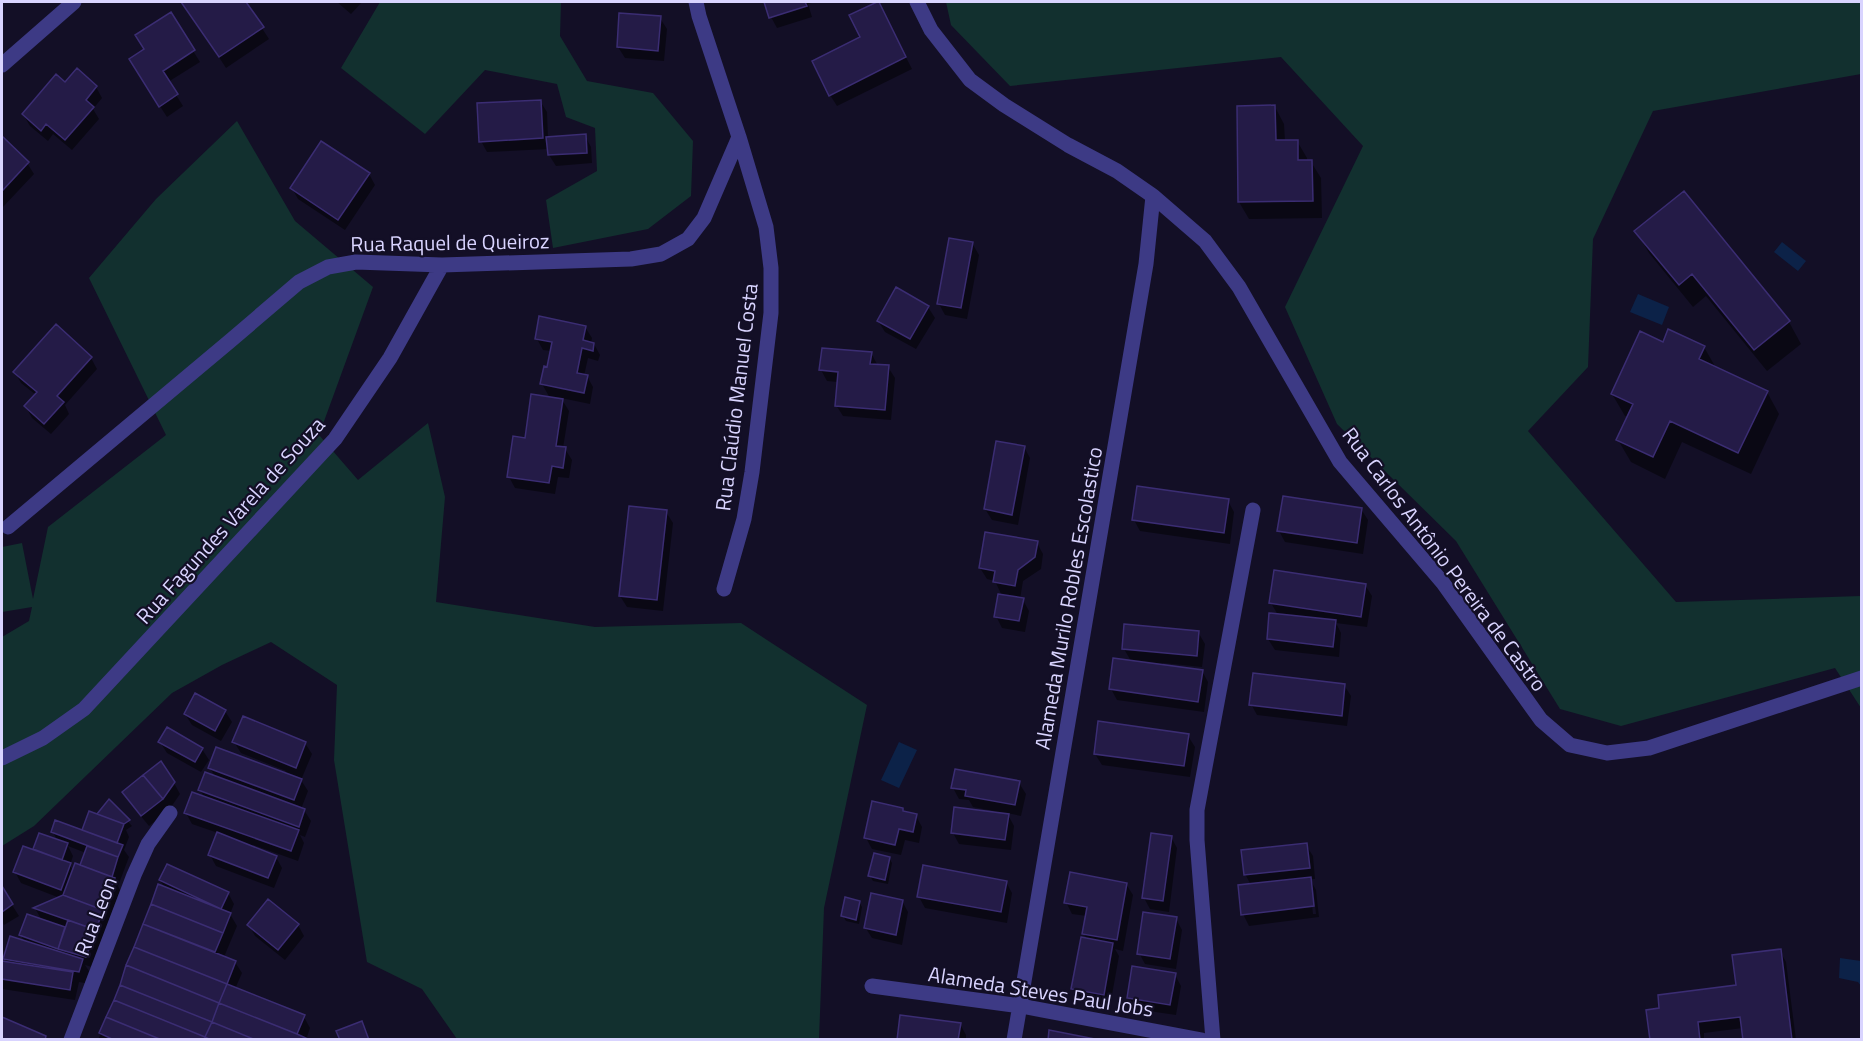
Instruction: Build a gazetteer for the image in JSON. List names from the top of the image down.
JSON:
{
  "streets": {
    "street": [
      "Rua Raquel de Queiroz",
      "Rua Claúdio Manuel Costa",
      "Rua Fagundes Varela de Souza",
      "Rua Carlos Antônio Pereira de Castro",
      "Alameda Murilo Robles Escolastico",
      "Rua Leon",
      "Alameda Steves Paul Jobs"
    ]
  },
  "crossings": [
    ["Rua Raquel de Queiroz", "Rua Claúdio Manuel Costa"],
    ["Rua Raquel de Queiroz", "Rua Fagundes Varela de Souza"],
    ["Rua Carlos Antônio Pereira de Castro", "Alameda Murilo Robles Escolastico"],
    ["Alameda Murilo Robles Escolastico", "Alameda Steves Paul Jobs"]
  ]
}
